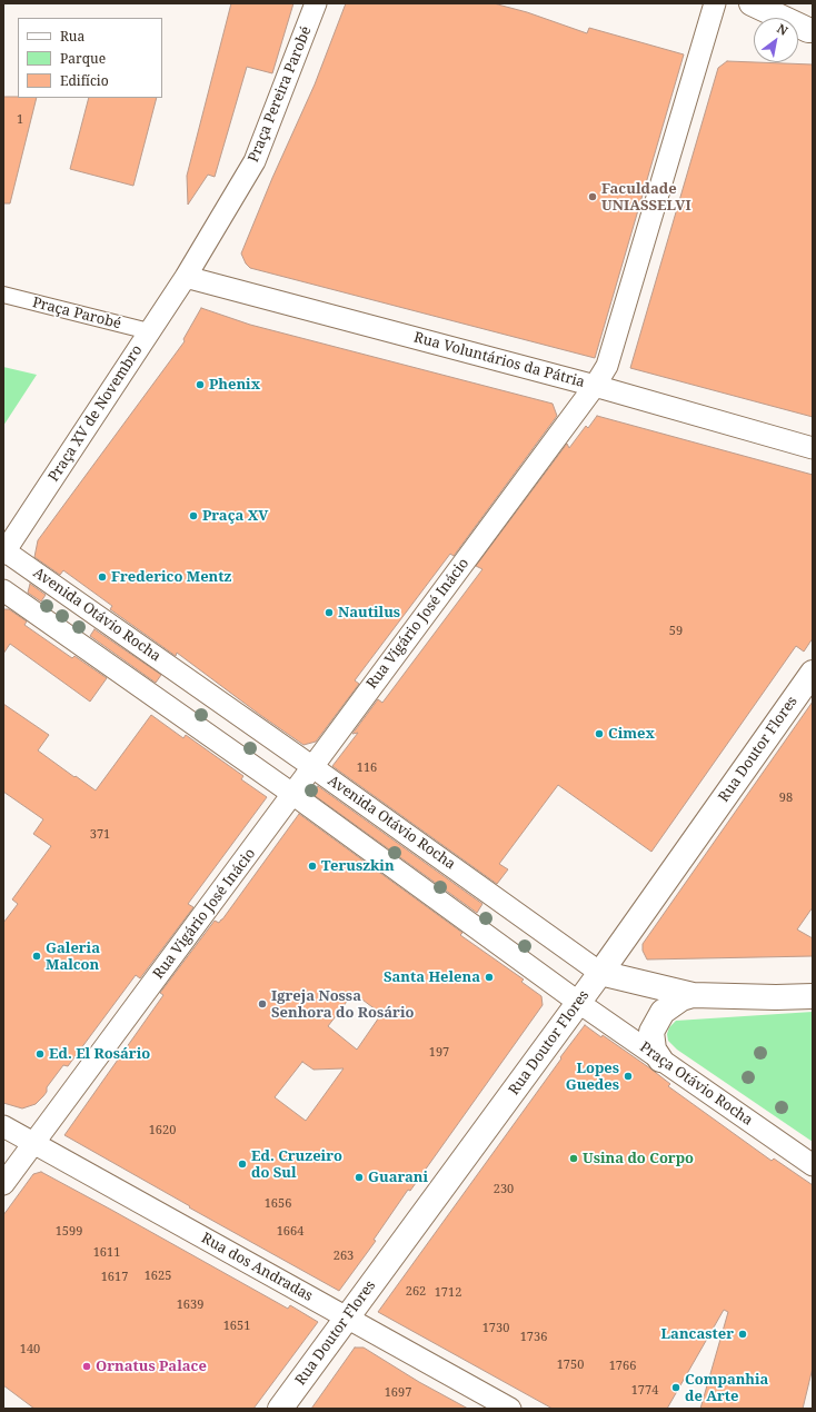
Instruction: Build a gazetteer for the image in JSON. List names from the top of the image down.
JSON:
{
  "streets": {
    "main road": ["Avenida Otávio Rocha", "Rua Doutor Flores"],
    "street": [
      "Praça Pereira Parobé",
      "Praça Parobé",
      "Rua Voluntários da Pátria",
      "Praça XV de Novembro",
      "Rua Vigário José Inácio",
      "Praça Otávio Rocha",
      "Rua dos Andradas"
    ]
  },
  "crossings": [
    ["Praça Pereira Parobé", "Rua Voluntários da Pátria"],
    ["Praça Pereira Parobé", "Praça XV de Novembro"],
    ["Praça Parobé", "Praça XV de Novembro"],
    ["Rua Voluntários da Pátria", "Praça XV de Novembro"],
    ["Rua Voluntários da Pátria", "Rua Vigário José Inácio"],
    ["Praça XV de Novembro", "Avenida Otávio Rocha"],
    ["Avenida Otávio Rocha", "Rua Vigário José Inácio"],
    ["Avenida Otávio Rocha", "Rua Doutor Flores"],
    ["Rua Vigário José Inácio", "Rua dos Andradas"],
    ["Rua Doutor Flores", "Praça Otávio Rocha"],
    ["Rua Doutor Flores", "Rua dos Andradas"]
  ],
  "places": [
    "Faculdade UNIASSELVI",
    "Phenix",
    "Praça XV",
    "Frederico Mentz",
    "Nautilus",
    "Cimex",
    "Teruszkin",
    "Galeria Malcon",
    "Santa Helena",
    "Igreja Nossa Senhora do Rosário",
    "Ed. El Rosário",
    "Lopes Guedes",
    "Usina do Corpo",
    "Ed. Cruzeiro do Sul",
    "Guarani",
    "Lancaster",
    "Ornatus Palace",
    "Companhia de Arte"
  ],
  "house_numbers": [
    "1",
    "59",
    "116",
    "98",
    "371",
    "197",
    "1620",
    "230",
    "1656",
    "1599",
    "1664",
    "1611",
    "263",
    "1625",
    "1617",
    "262",
    "1712",
    "1639",
    "1651",
    "1730",
    "1736",
    "140",
    "1750",
    "1766",
    "1774",
    "1697"
  ],
  "legend": ["Rua", "Parque", "Edifício"],
  "north": "top right"
}
